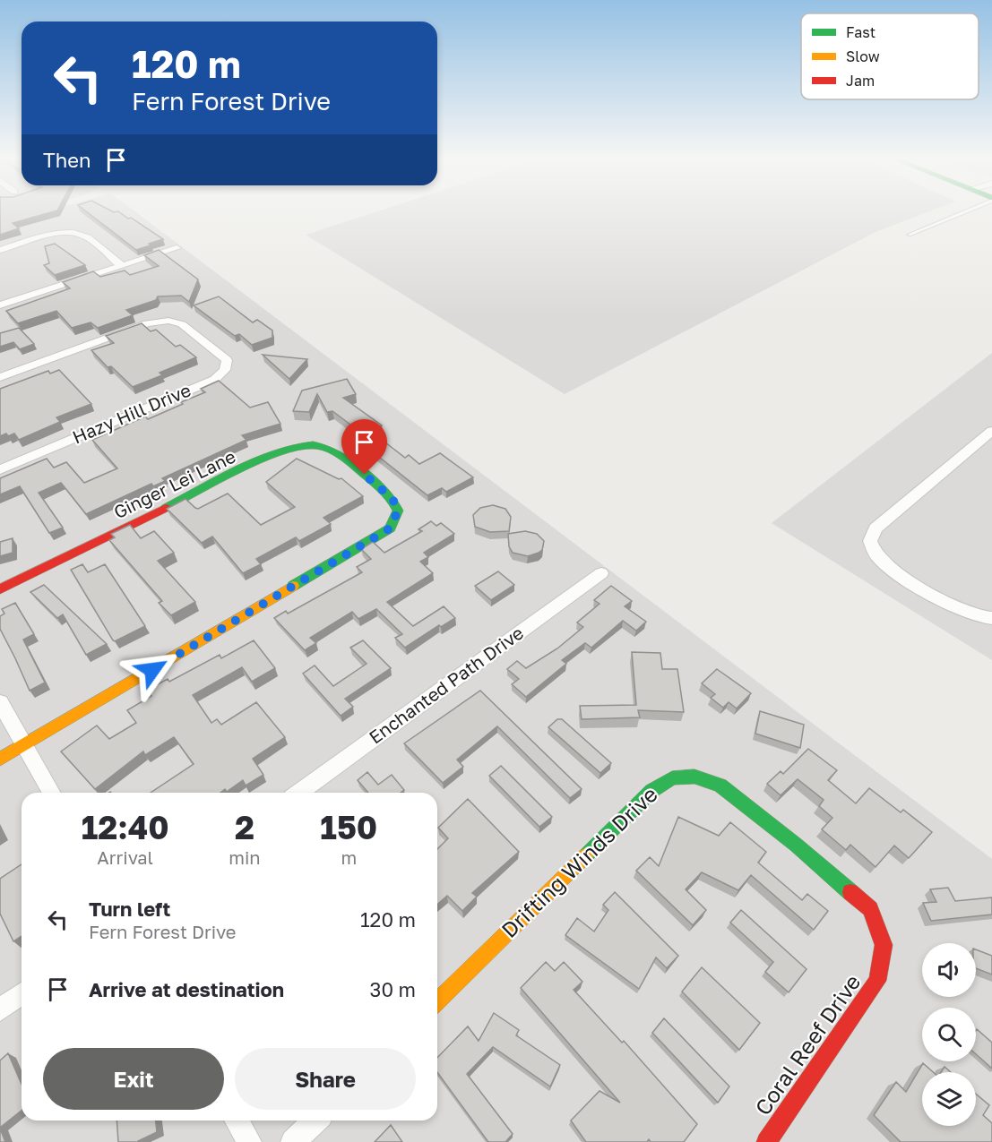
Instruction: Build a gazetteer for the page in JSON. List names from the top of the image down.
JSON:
{
  "streets": {
    "street": [
      "Hazy Hill Drive",
      "Ginger Lei Lane",
      "Enchanted Path Drive",
      "Drifting Winds Drive",
      "Coral Reef Drive"
    ]
  },
  "crossings": [
    ["Drifting Winds Drive", "Coral Reef Drive"]
  ],
  "legend": ["Fast", "Slow", "Jam"],
  "page": {
    "turn": ["120 m", "Fern Forest Drive"],
    "then": "Then",
    "eta": [
      "12:40",
      "Arrival",
      "2",
      "min",
      "150",
      "m"
    ],
    "list": [
      {
        "name": "Turn left",
        "note": "Fern Forest Drive",
        "value": "120 m"
      },
      {
        "name": "Arrive at destination",
        "value": "30 m"
      }
    ],
    "buttons": ["Exit", "Share"]
  }
}
